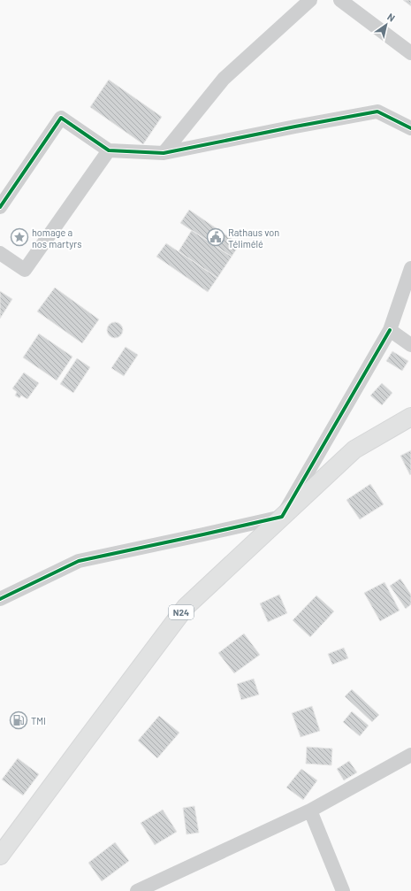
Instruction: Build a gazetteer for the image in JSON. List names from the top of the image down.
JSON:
{
  "streets": {
    "main road": ["N24"]
  },
  "places": {
    "place": ["homage a nos martyrs"],
    "public building": ["Rathaus von Télimélé"],
    "fuel station": ["TMI"]
  },
  "north": "top right"
}
